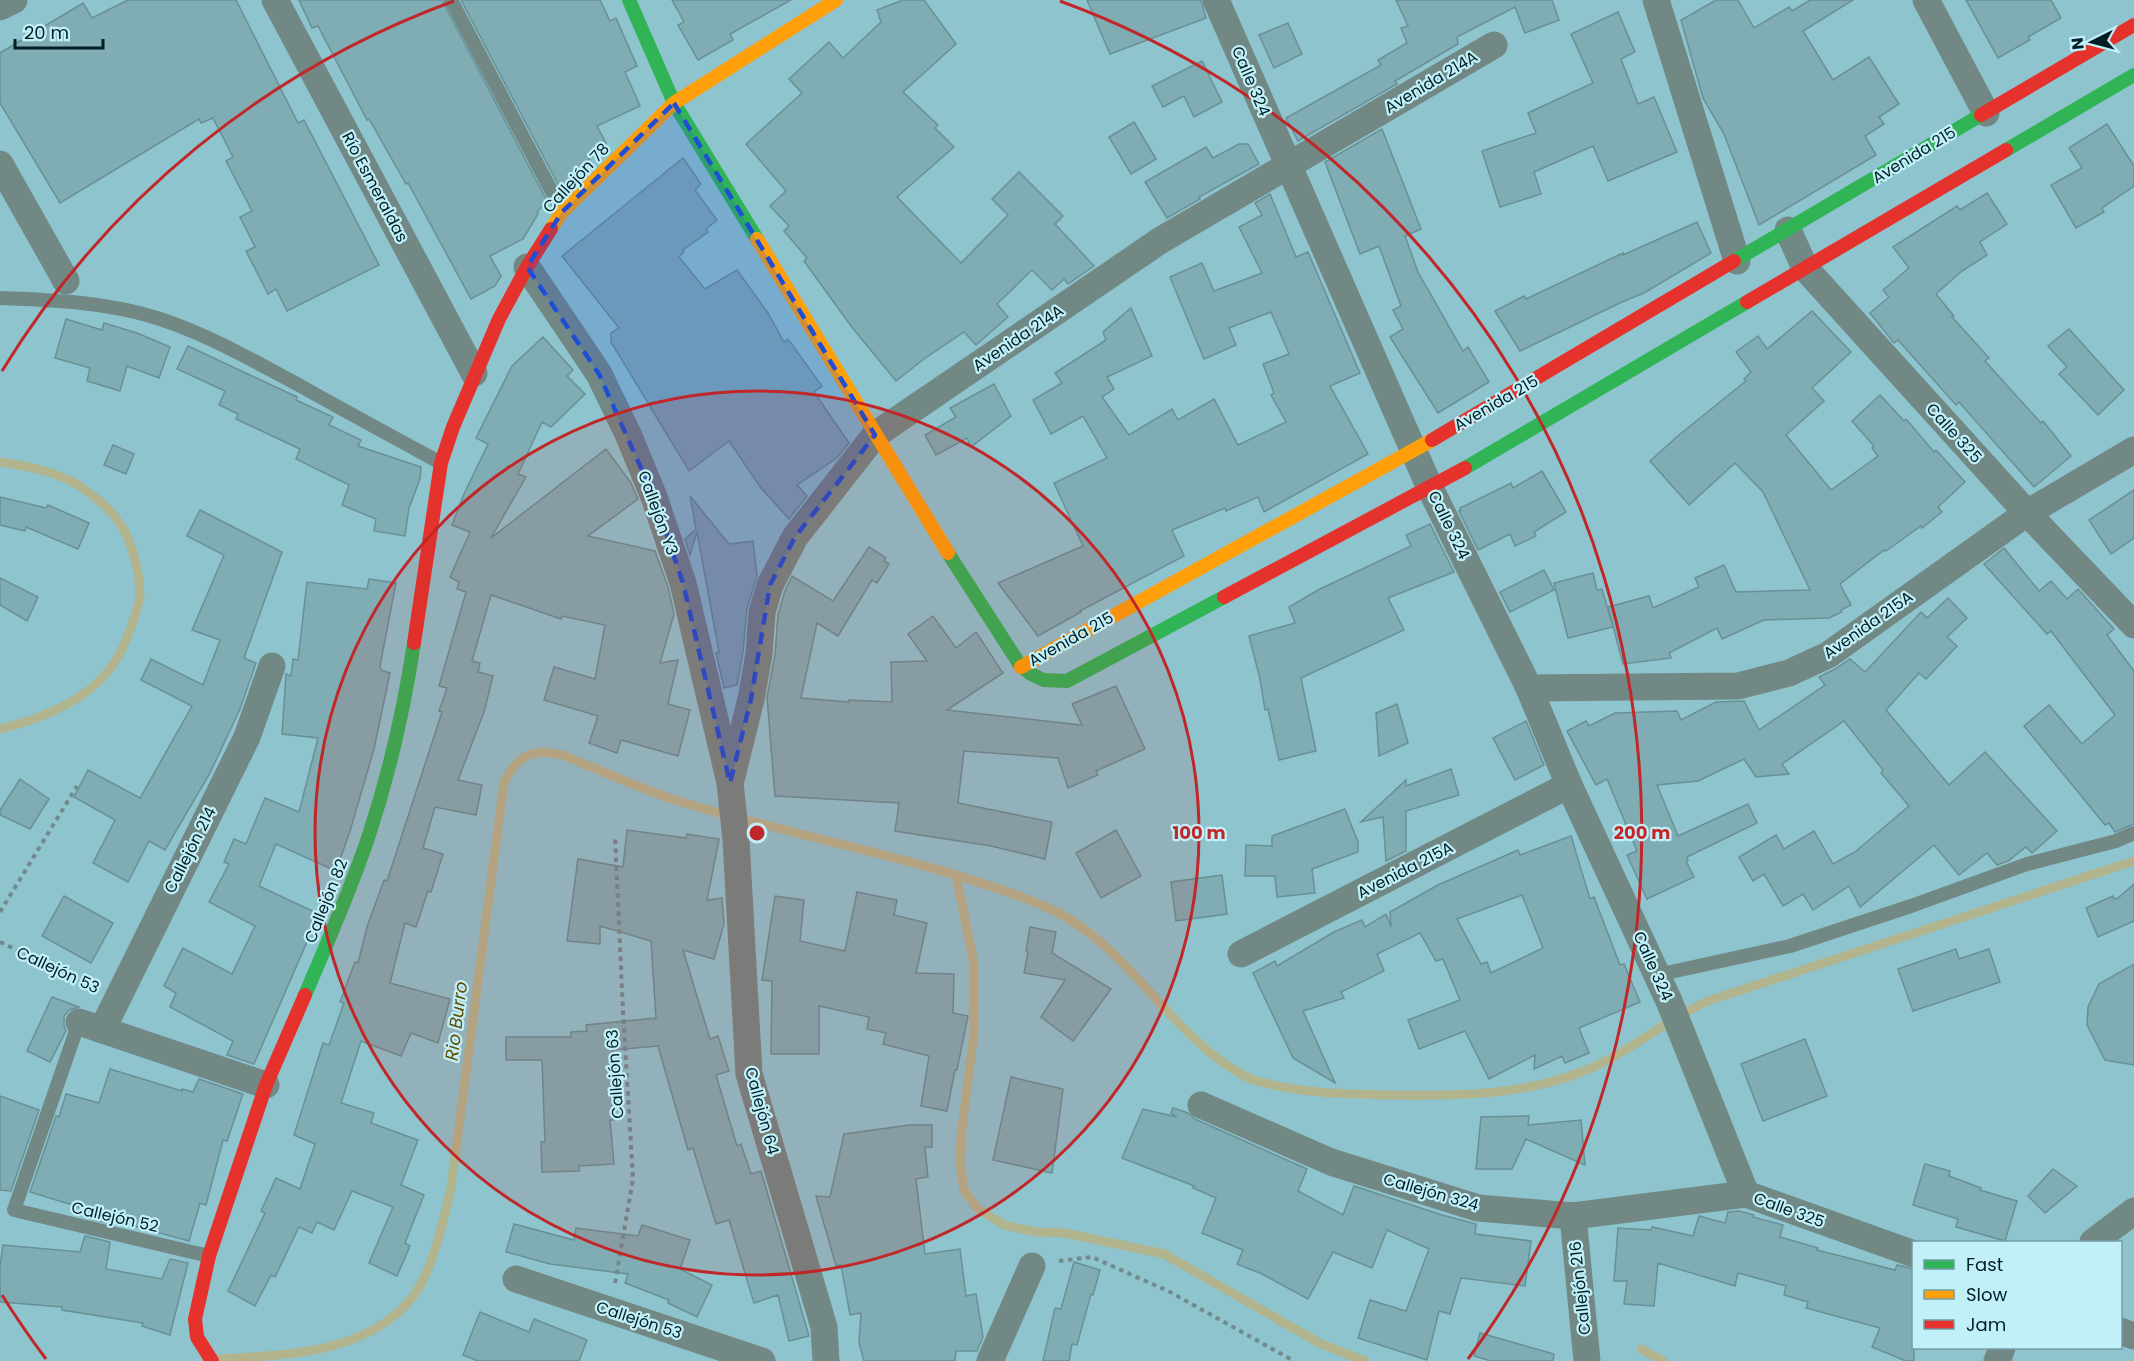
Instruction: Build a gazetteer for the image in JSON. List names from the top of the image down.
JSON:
{
  "streets": {
    "street": [
      "Calle 324",
      "Avenida 214A",
      "Avenida 215",
      "Callejón 78",
      "Río Esmeraldas",
      "Calle 325",
      "Callejón Y3",
      "Avenida 215A",
      "Callejón 214",
      "Callejón 82",
      "Callejón 53",
      "Callejón 64",
      "Callejón 324",
      "Callejón 216"
    ],
    "lane": ["Callejón 52"],
    "path": ["Callejón 63"]
  },
  "crossings": [
    ["Calle 324", "Avenida 214A"],
    ["Calle 324", "Avenida 215"],
    ["Calle 324", "Calle 325"],
    ["Calle 324", "Avenida 215A"],
    ["Avenida 214A", "Callejón Y3"],
    ["Avenida 214A", "Callejón 64"],
    ["Avenida 215", "Calle 325"],
    ["Callejón 78", "Río Esmeraldas"],
    ["Callejón 78", "Callejón Y3"],
    ["Callejón 78", "Callejón 82"],
    ["Calle 325", "Avenida 215A"],
    ["Calle 325", "Callejón 324"],
    ["Callejón Y3", "Callejón 64"],
    ["Callejón 214", "Callejón 53"],
    ["Callejón 214", "Callejón 52"],
    ["Callejón 82", "Callejón 52"],
    ["Callejón 53", "Callejón 63"],
    ["Callejón 324", "Callejón 216"]
  ],
  "water": ["Rio Burro"],
  "legend": ["Fast", "Slow", "Jam"],
  "scale_bar": "20 m",
  "north": "left",
  "rings": ["100 m", "200 m"]
}
